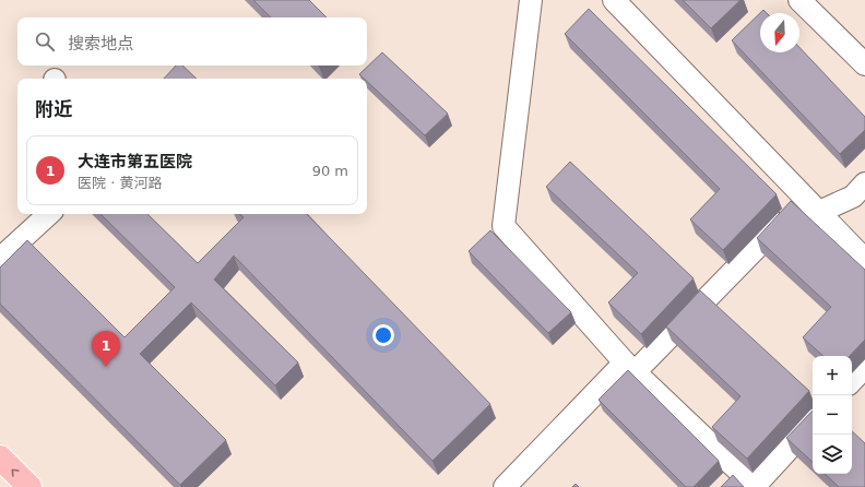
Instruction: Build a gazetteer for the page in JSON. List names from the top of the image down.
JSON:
{
  "north": "bottom",
  "page": {
    "search": "搜索地点",
    "heading": "附近",
    "list": [
      {
        "mark": "1",
        "name": "大连市第五医院",
        "note": "医院 · 黄河路",
        "value": "90 m"
      }
    ],
    "pins": "1",
    "map_buttons": ["+", "−"]
  }
}
